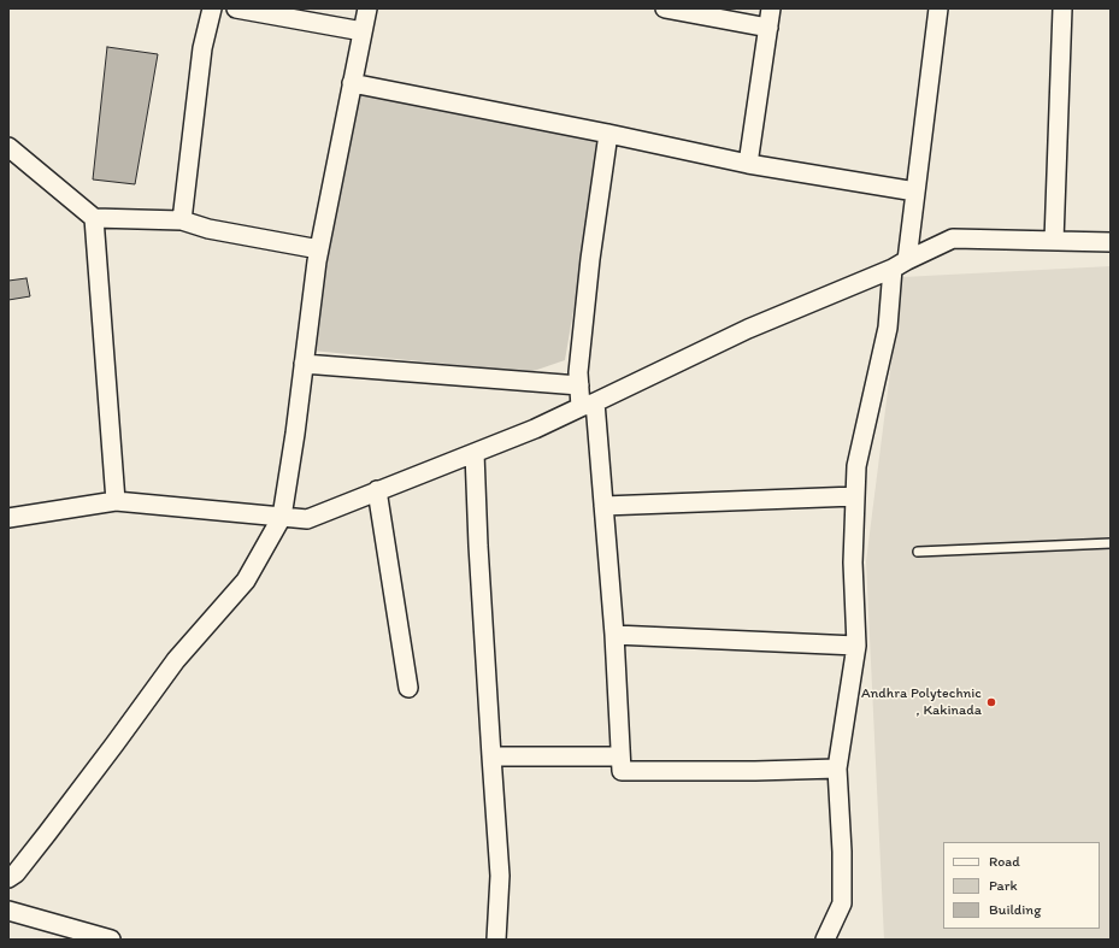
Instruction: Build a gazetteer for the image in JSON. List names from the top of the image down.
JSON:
{
  "places": ["Andhra Polytechnic , Kakinada"],
  "legend": ["Road", "Park", "Building"]
}
